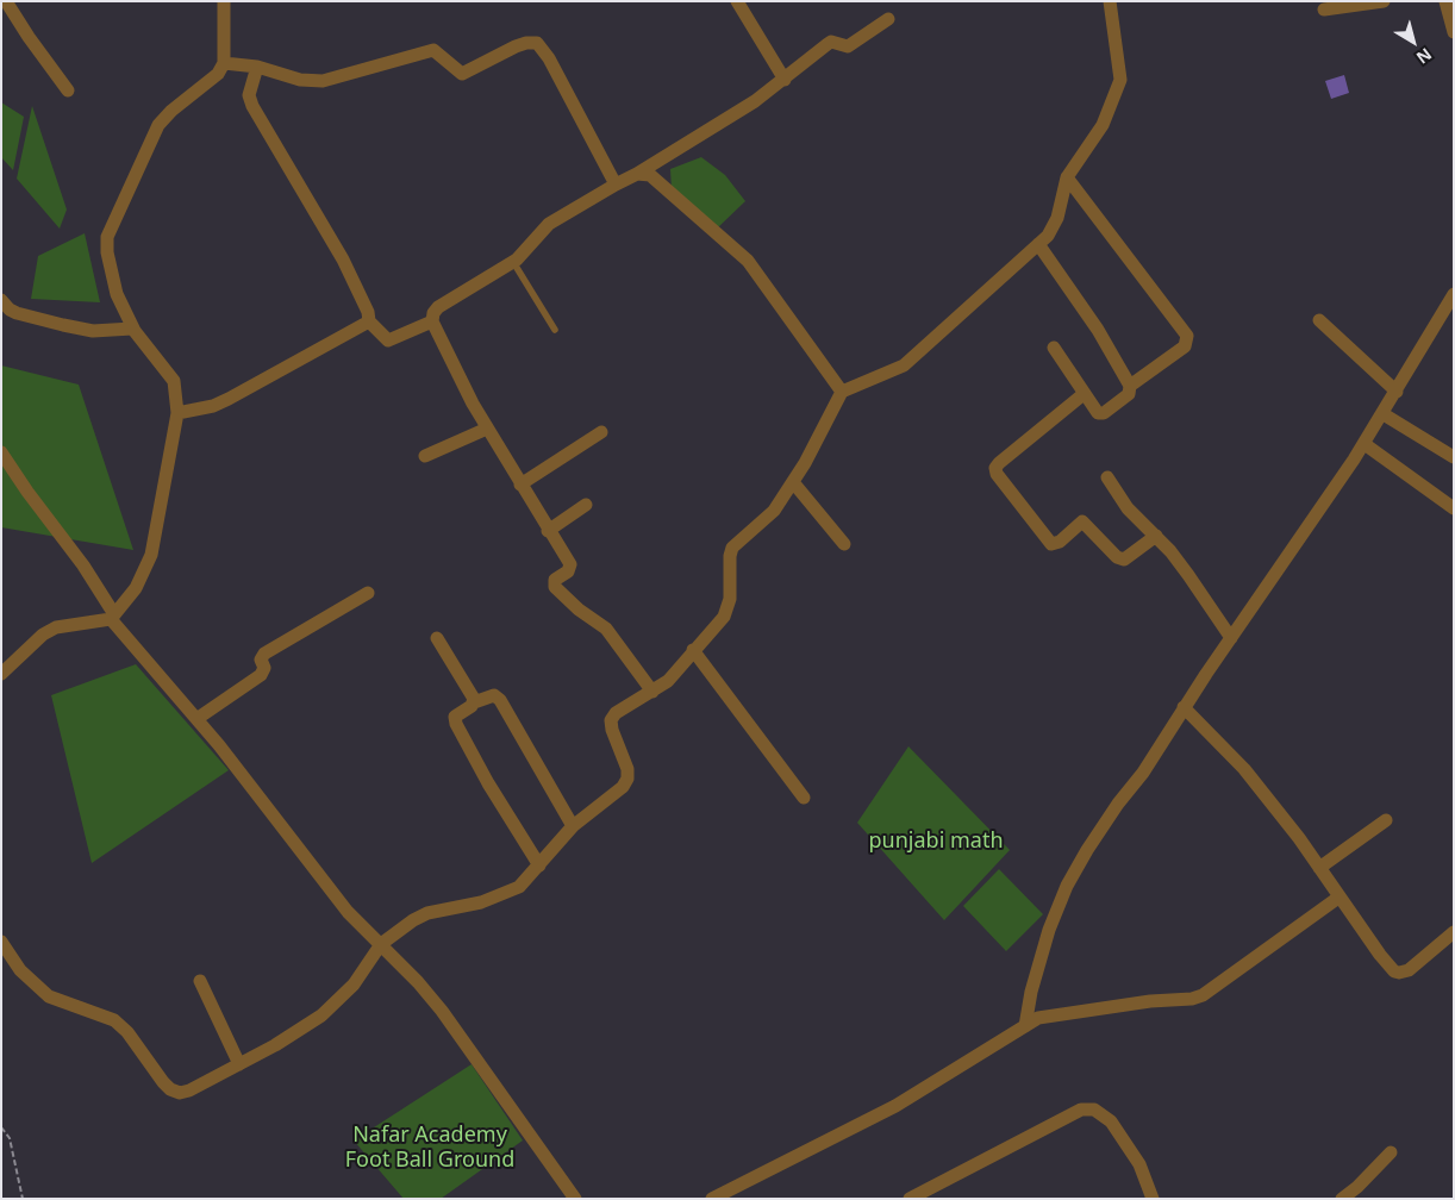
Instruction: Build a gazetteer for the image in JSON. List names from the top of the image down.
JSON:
{
  "parks": ["punjabi math", "Nafar Academy Foot Ball Ground"],
  "north": "bottom right"
}
